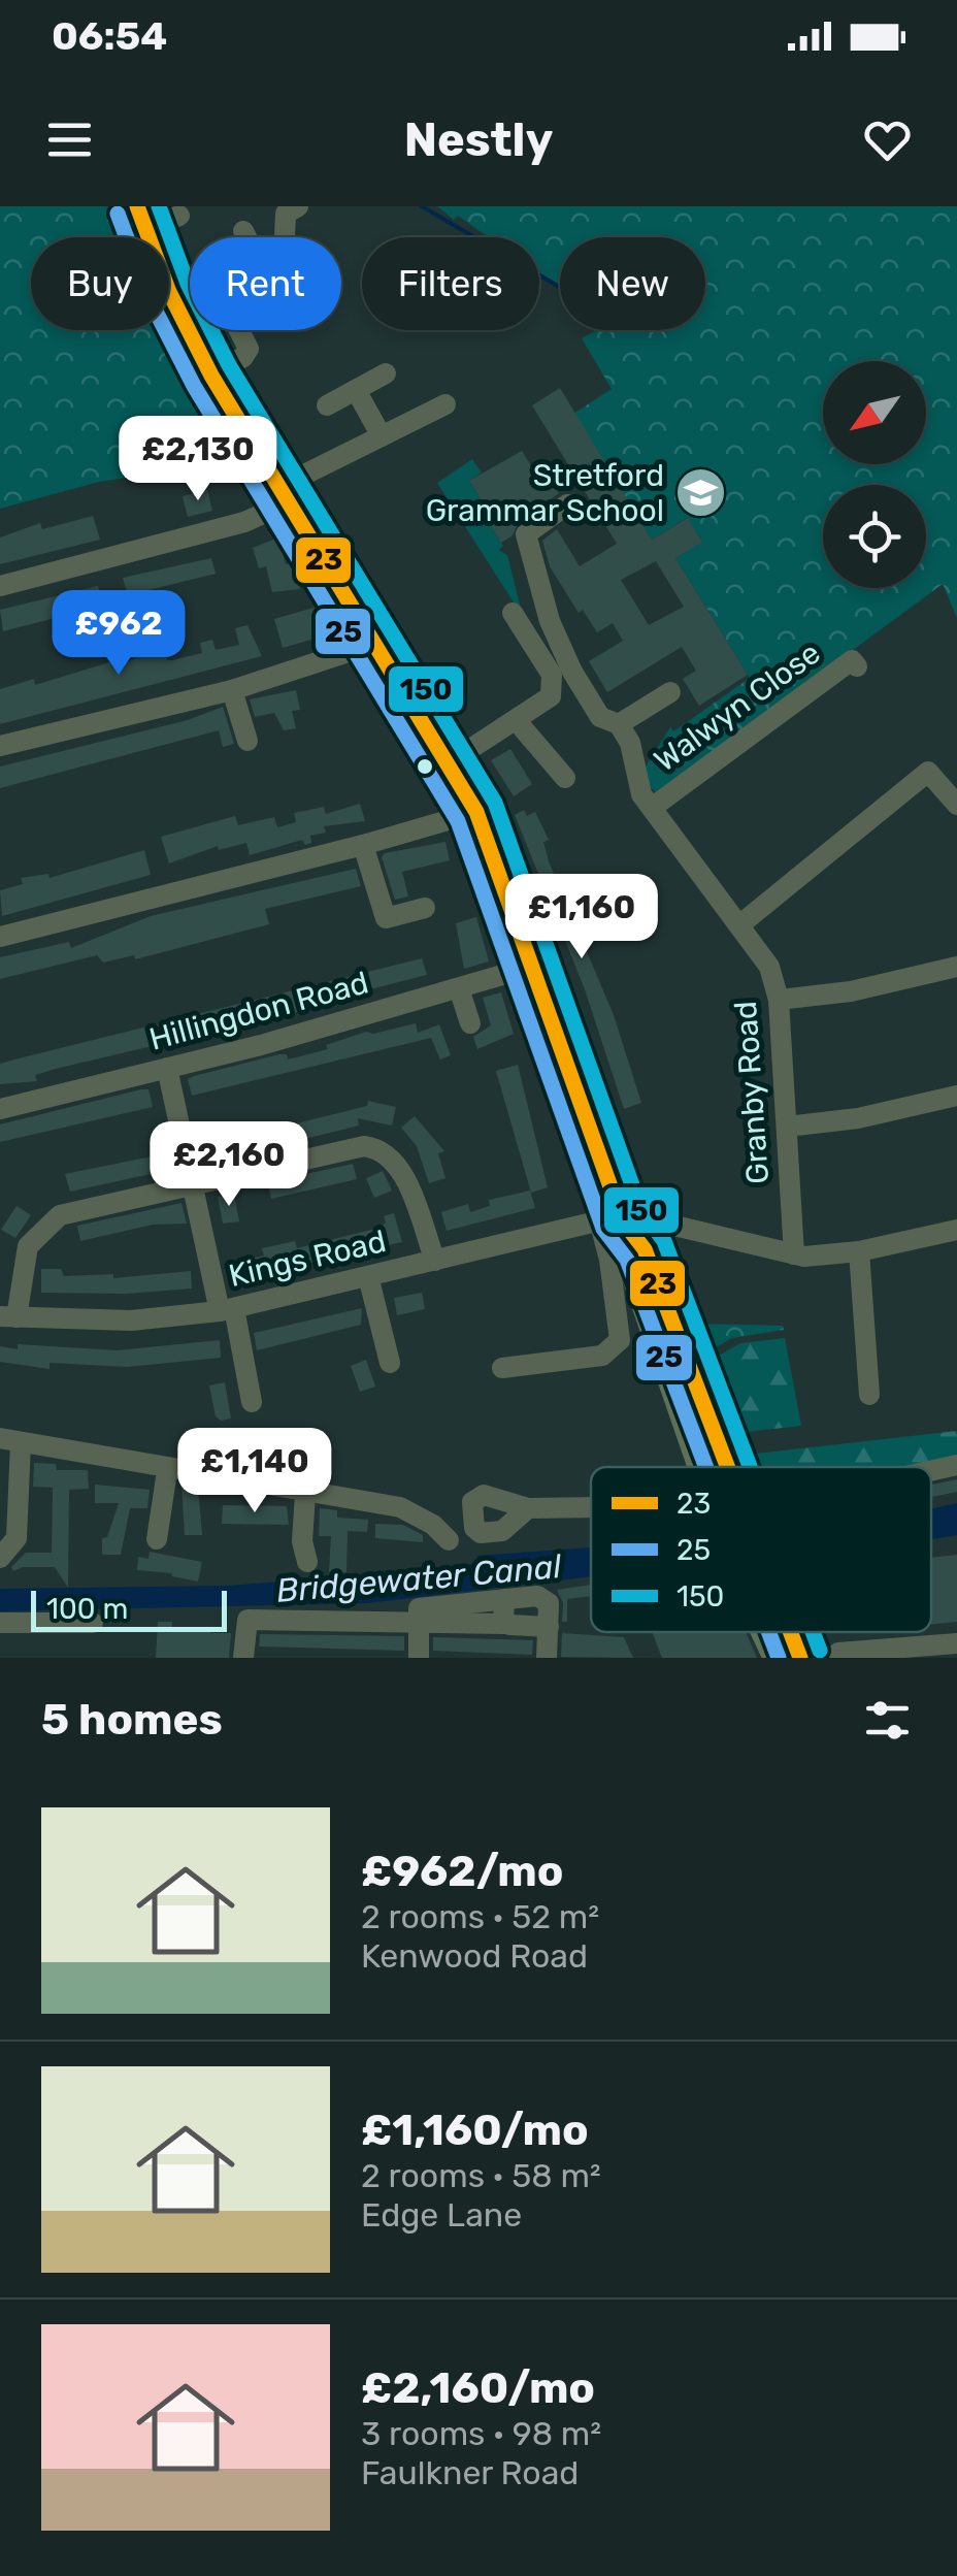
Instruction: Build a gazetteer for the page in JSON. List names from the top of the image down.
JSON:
{
  "streets": {
    "street": [
      "Walwyn Close",
      "Hillingdon Road",
      "Granby Road",
      "Kings Road"
    ]
  },
  "crossings": [
    ["Walwyn Close", "Granby Road"],
    ["Granby Road", "Kings Road"]
  ],
  "water": ["Bridgewater Canal"],
  "places": {
    "school or university": ["Stretford Grammar School"]
  },
  "lines": ["transit line 23", "transit line 150", "transit line 25"],
  "legend": ["23", "25", "150"],
  "scale_bar": "100 m",
  "north": "bottom left",
  "page": {
    "status": "06:54",
    "header": "Nestly",
    "chip": [
      "Buy",
      "Rent",
      "Filters",
      "New"
    ],
    "price": [
      "£2,130",
      "£962",
      "£1,160",
      "£2,160",
      "£1,140"
    ],
    "scale": "100 m",
    "heading": "5 homes",
    "list": [
      {
        "name": "£962/mo",
        "note": "2 rooms · 52 m² · Kenwood Road"
      },
      {
        "name": "£1,160/mo",
        "note": "2 rooms · 58 m² · Edge Lane"
      },
      {
        "name": "£2,160/mo",
        "note": "3 rooms · 98 m² · Faulkner Road"
      }
    ]
  }
}
